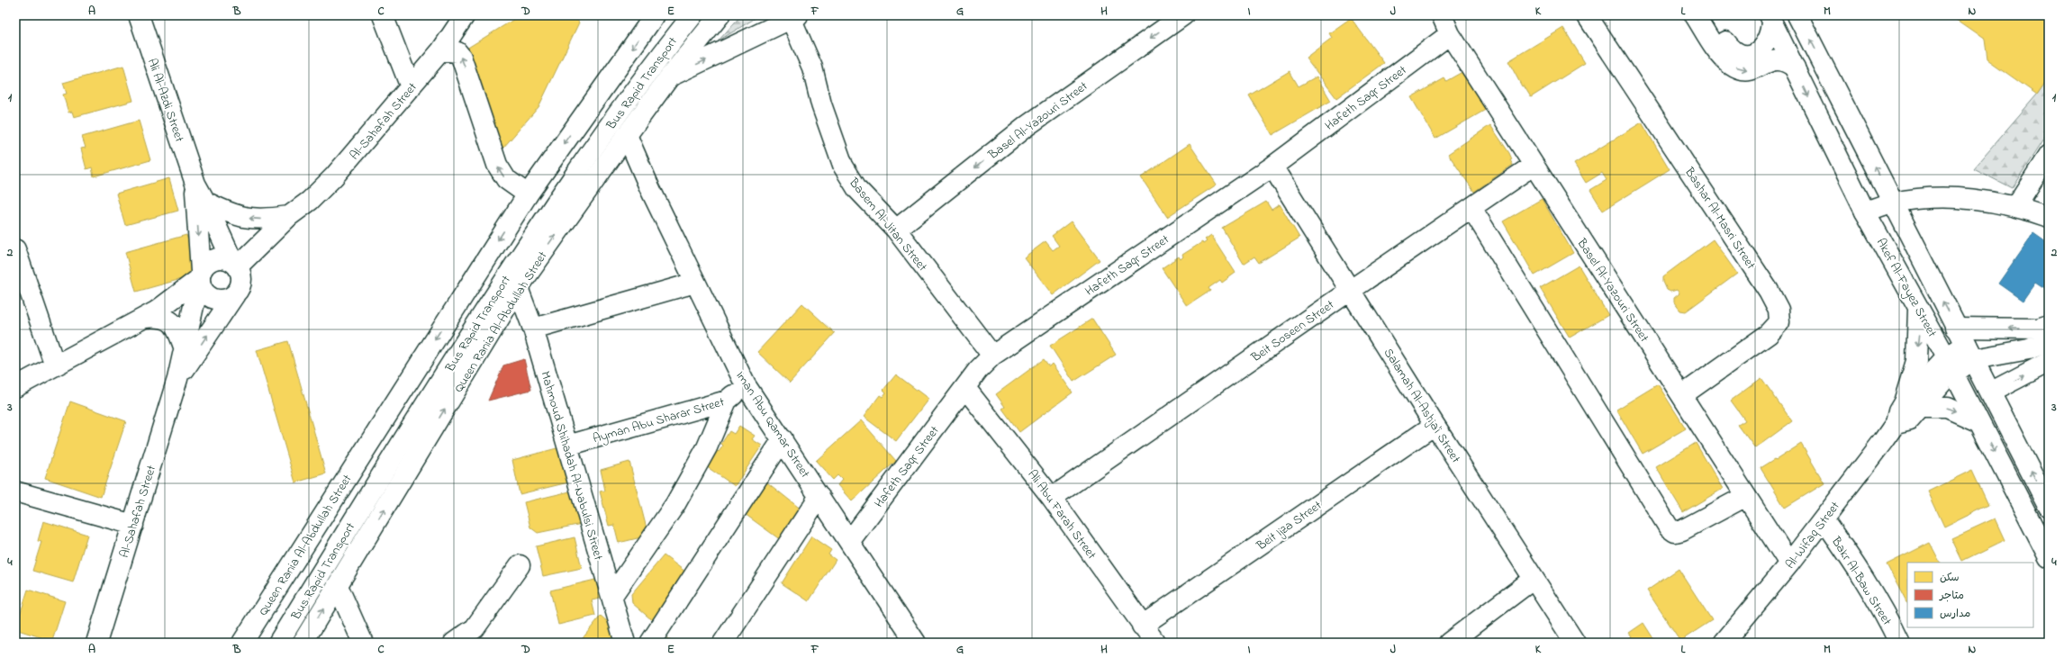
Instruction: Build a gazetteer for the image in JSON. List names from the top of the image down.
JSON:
{
  "streets": {
    "street": [
      "Bus Rapid Transport",
      "Hafeth Saqr Street",
      "Ali Al-Azdi Street",
      "Basel Al-Yazouri Street",
      "Al-Sahafah Street",
      "Bashar Al-Masri Street",
      "Basem Al-Jitan Street",
      "Akef Al-Fayez Street",
      "Queen Rania Al-Abdullah Street",
      "Beit Soseen Street",
      "Salamah Al-Ashja'i Street",
      "Ayman Abu Sharar Street",
      "Iman Abu Qamar Street",
      "Mahmoud Shihadah Al-Nabulsi Street",
      "Ali Abu Farah Street",
      "Beit Ijza Street",
      "Al-Wifaq Street",
      "Bakr Al-Baw Street"
    ]
  },
  "crossings": [
    ["Hafeth Saqr Street", "Basel Al-Yazouri Street"],
    ["Hafeth Saqr Street", "Basem Al-Jitan Street"],
    ["Hafeth Saqr Street", "Salamah Al-Ashja'i Street"],
    ["Hafeth Saqr Street", "Iman Abu Qamar Street"],
    ["Hafeth Saqr Street", "Ali Abu Farah Street"],
    ["Ali Al-Azdi Street", "Al-Sahafah Street"],
    ["Basel Al-Yazouri Street", "Bashar Al-Masri Street"],
    ["Basel Al-Yazouri Street", "Basem Al-Jitan Street"],
    ["Basel Al-Yazouri Street", "Beit Soseen Street"],
    ["Basel Al-Yazouri Street", "Al-Wifaq Street"],
    ["Akef Al-Fayez Street", "Al-Wifaq Street"],
    ["Queen Rania Al-Abdullah Street", "Iman Abu Qamar Street"],
    ["Queen Rania Al-Abdullah Street", "Mahmoud Shihadah Al-Nabulsi Street"],
    ["Beit Soseen Street", "Salamah Al-Ashja'i Street"],
    ["Beit Soseen Street", "Ali Abu Farah Street"],
    ["Salamah Al-Ashja'i Street", "Beit Ijza Street"],
    ["Ayman Abu Sharar Street", "Iman Abu Qamar Street"],
    ["Ayman Abu Sharar Street", "Mahmoud Shihadah Al-Nabulsi Street"],
    ["Ali Abu Farah Street", "Beit Ijza Street"],
    ["Al-Wifaq Street", "Bakr Al-Baw Street"]
  ],
  "one_way": ["Basel Al-Yazouri Street"],
  "legend": ["سكن", "متاجر", "مدارس"],
  "grid": {
    "columns": [
      "A",
      "B",
      "C",
      "D",
      "E",
      "F",
      "G",
      "H",
      "I",
      "J",
      "K",
      "L",
      "M",
      "N"
    ],
    "rows": [
      "1",
      "2",
      "3",
      "4"
    ]
  }
}
